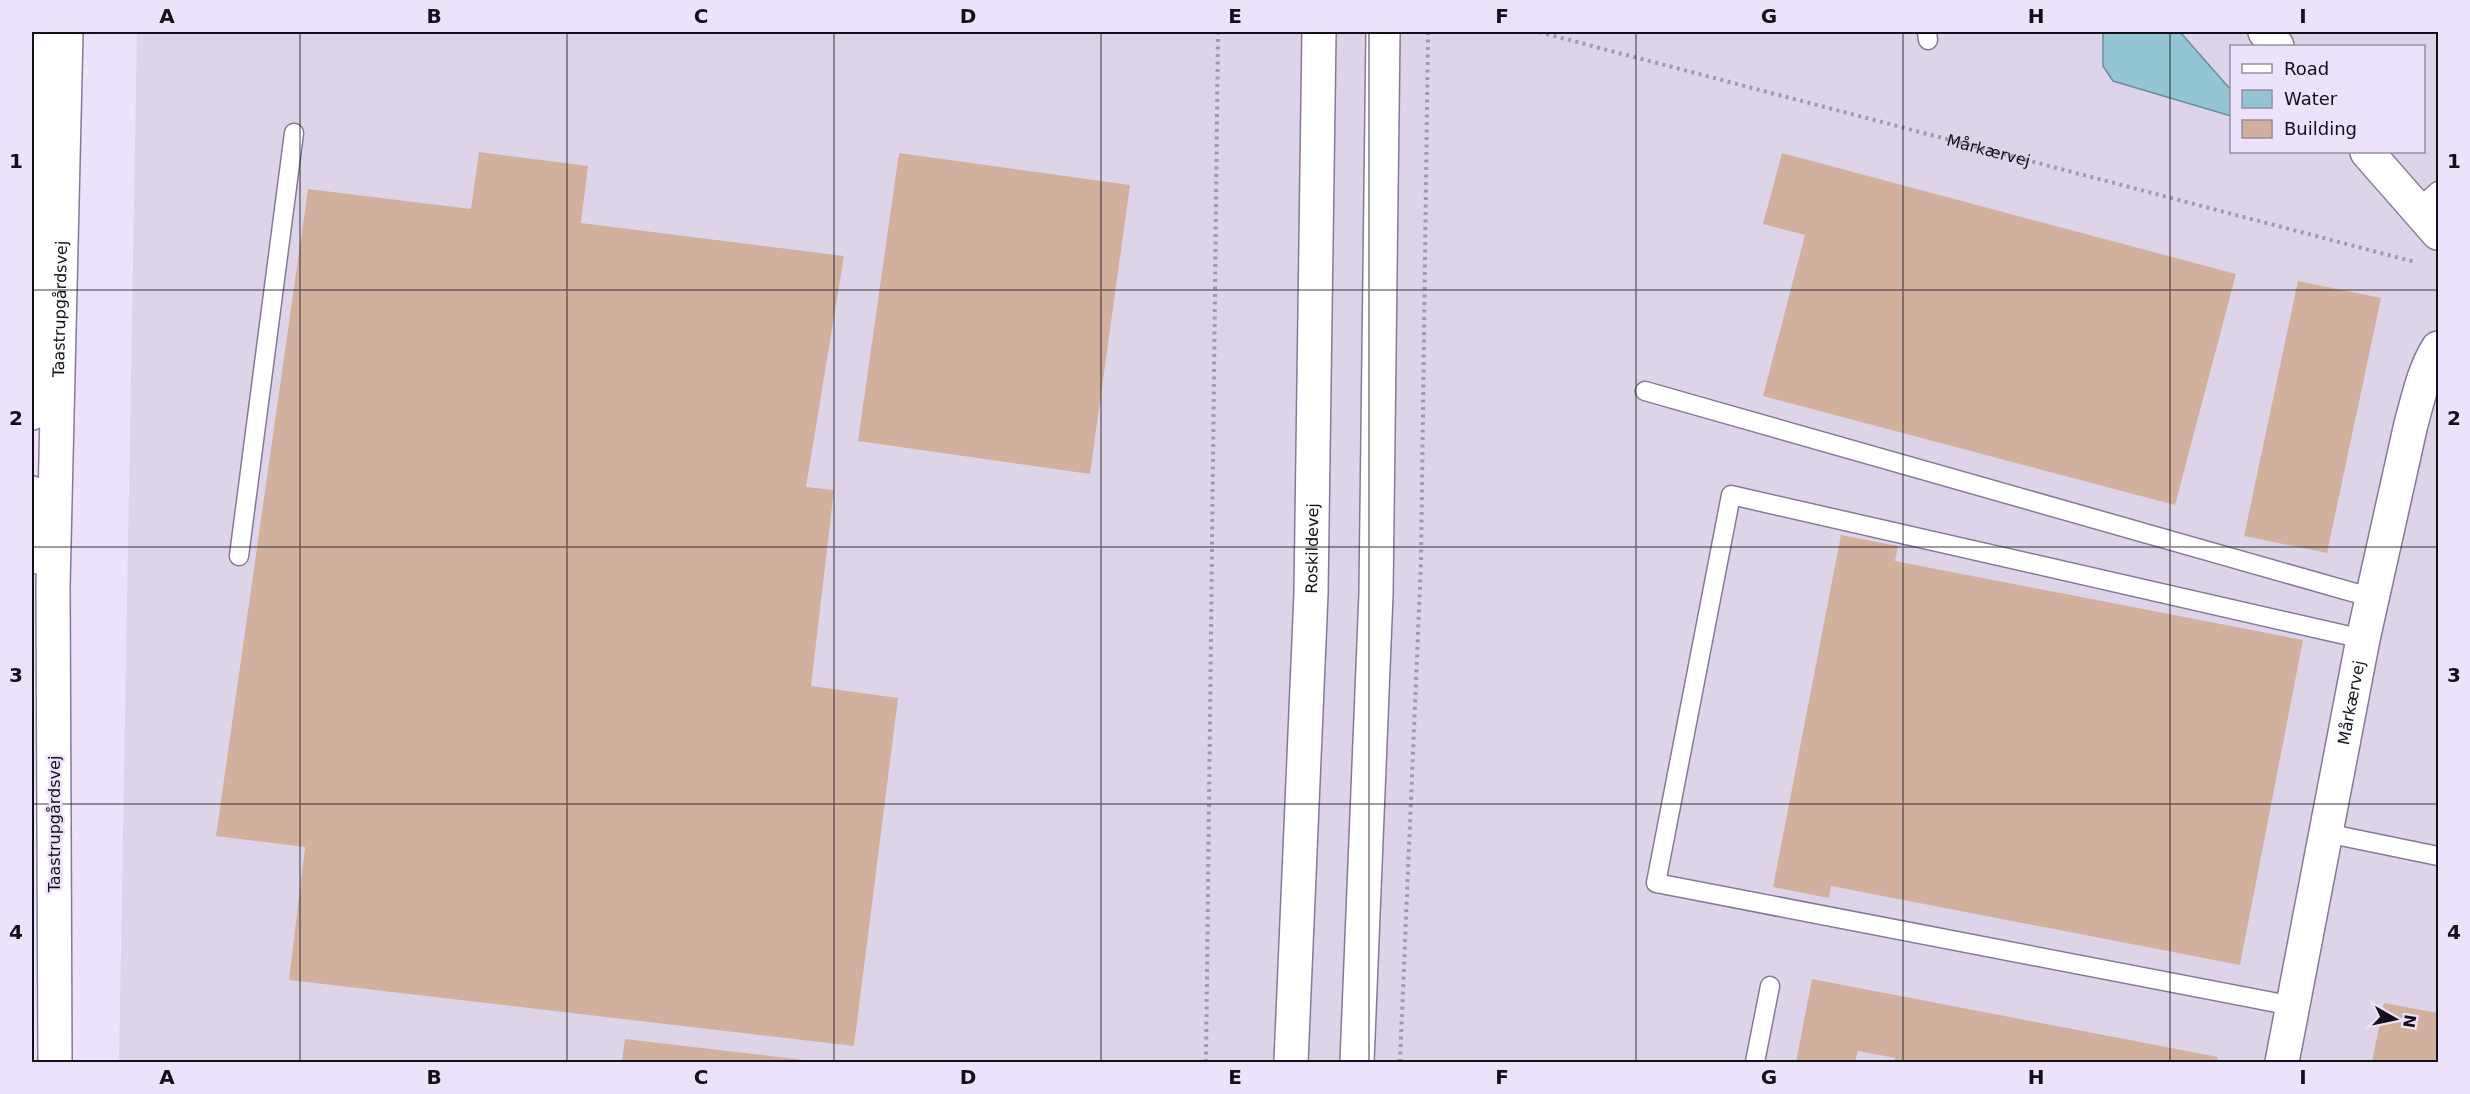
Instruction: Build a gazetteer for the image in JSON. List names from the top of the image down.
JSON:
{
  "streets": {
    "street": ["Mårkærvej", "Taastrupgårdsvej", "Roskildevej"]
  },
  "legend": ["Road", "Water", "Building"],
  "north": "right",
  "grid": {
    "columns": [
      "A",
      "B",
      "C",
      "D",
      "E",
      "F",
      "G",
      "H",
      "I"
    ],
    "rows": [
      "1",
      "2",
      "3",
      "4"
    ]
  }
}
